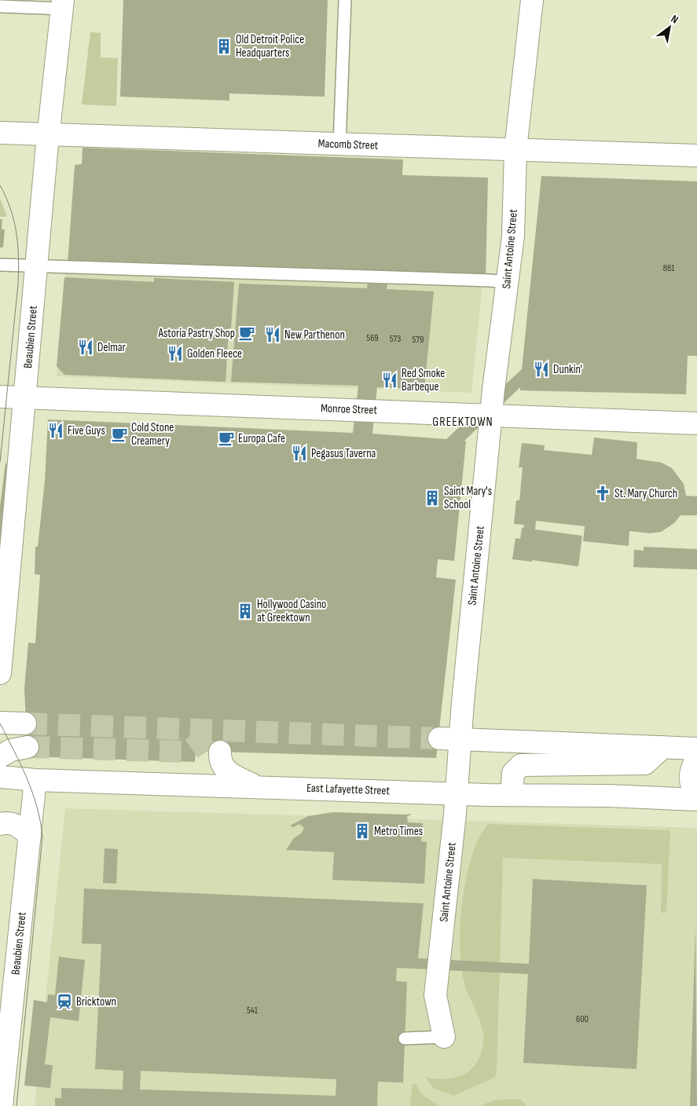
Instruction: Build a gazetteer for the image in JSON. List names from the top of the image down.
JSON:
{
  "streets": {
    "street": [
      "Macomb Street",
      "Saint Antoine Street",
      "Beaubien Street",
      "Monroe Street",
      "East Lafayette Street"
    ]
  },
  "crossings": [
    ["Macomb Street", "Saint Antoine Street"],
    ["Macomb Street", "Beaubien Street"],
    ["Saint Antoine Street", "Monroe Street"],
    ["Saint Antoine Street", "East Lafayette Street"],
    ["Beaubien Street", "Monroe Street"],
    ["Beaubien Street", "East Lafayette Street"]
  ],
  "districts": ["GREEKTOWN"],
  "places": {
    "building": [
      "Old Detroit Police Headquarters",
      "Saint Mary's School",
      "Hollywood Casino at Greektown",
      "Metro Times"
    ],
    "cafe": ["Astoria Pastry Shop", "Cold Stone Creamery", "Europa Cafe"],
    "restaurant": [
      "New Parthenon",
      "Delmar",
      "Golden Fleece",
      "Dunkin'",
      "Red Smoke Barbeque",
      "Five Guys",
      "Pegasus Taverna"
    ],
    "church": ["St. Mary Church"],
    "station": ["Bricktown"]
  },
  "house_numbers": [
    "881",
    "569",
    "573",
    "579",
    "541",
    "600"
  ],
  "north": "top right"
}
